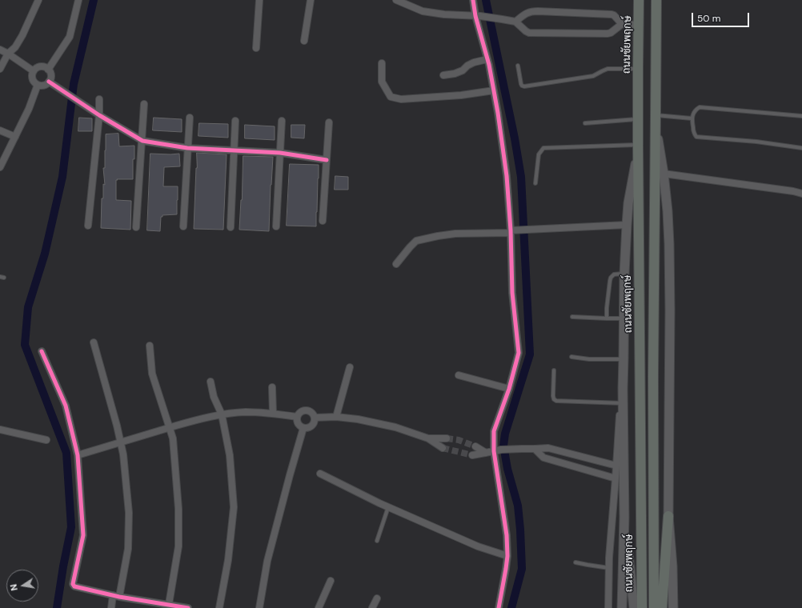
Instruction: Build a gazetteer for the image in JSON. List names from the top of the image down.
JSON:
{
  "streets": {
    "main road": ["ถนนชัยพฤกษ์"]
  },
  "scale_bar": "50 m",
  "north": "left"
}
